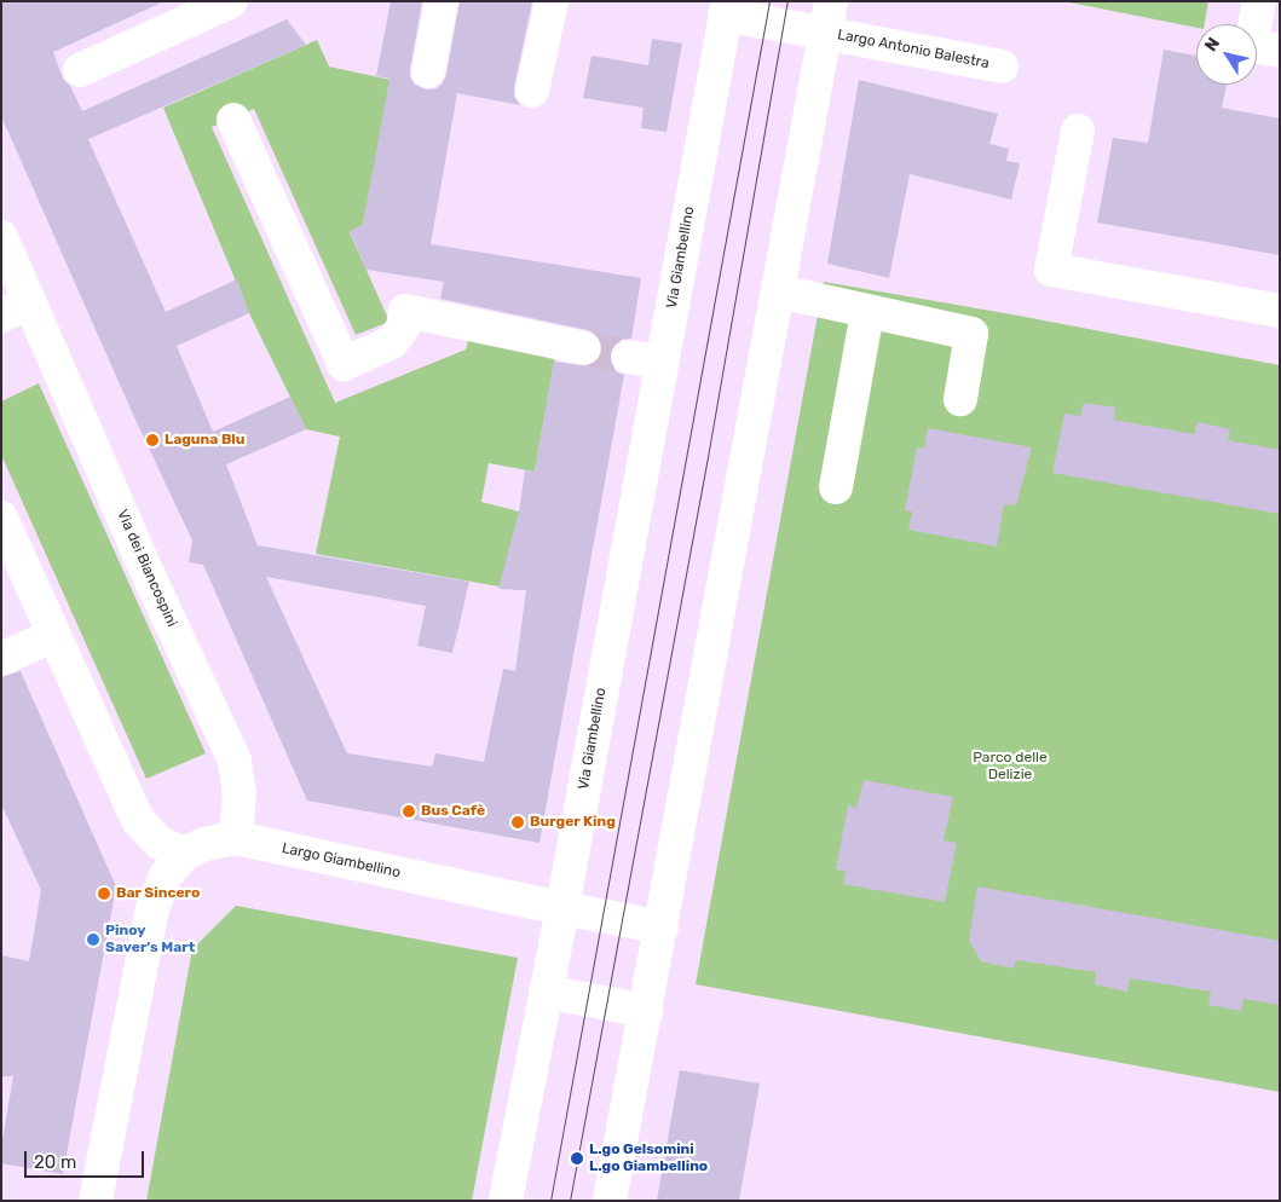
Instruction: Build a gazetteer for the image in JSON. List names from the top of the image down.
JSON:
{
  "streets": {
    "street": [
      "Largo Antonio Balestra",
      "Via Giambellino",
      "Via dei Biancospini",
      "Largo Giambellino"
    ]
  },
  "crossings": [
    ["Largo Antonio Balestra", "Via Giambellino"],
    ["Via Giambellino", "Largo Giambellino"],
    ["Via dei Biancospini", "Largo Giambellino"]
  ],
  "parks": ["Parco delle Delizie"],
  "places": [
    "Laguna Blu",
    "Bus Cafè",
    "Burger King",
    "Bar Sincero",
    "Pinoy Saver's Mart",
    "L.go Gelsomini L.go Giambellino"
  ],
  "scale_bar": "20 m",
  "north": "top left"
}
